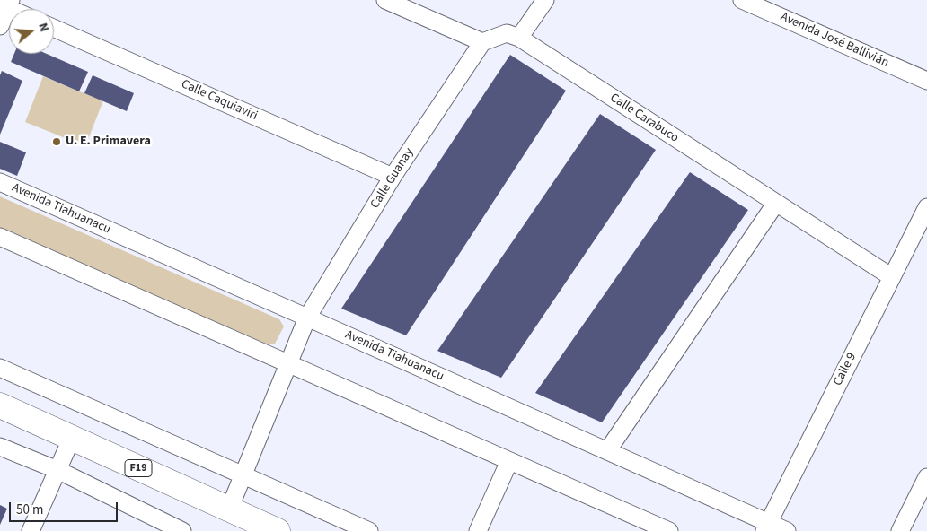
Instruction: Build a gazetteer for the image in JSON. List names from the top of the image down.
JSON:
{
  "streets": {
    "highway": ["F19"],
    "street": [
      "Avenida José Ballivián",
      "Calle Caquiaviri",
      "Calle Carabuco",
      "Calle Guanay",
      "Avenida Tiahuanacu",
      "Calle 9"
    ]
  },
  "crossings": [
    ["Calle Caquiaviri", "Calle Guanay"],
    ["Calle Carabuco", "Calle Guanay"],
    ["Calle Carabuco", "Calle 9"],
    ["Calle Guanay", "Avenida Tiahuanacu"],
    ["Calle Guanay", "F19"],
    ["Avenida Tiahuanacu", "Calle 9"]
  ],
  "places": ["U. E. Primavera"],
  "scale_bar": "50 m",
  "north": "right"
}
